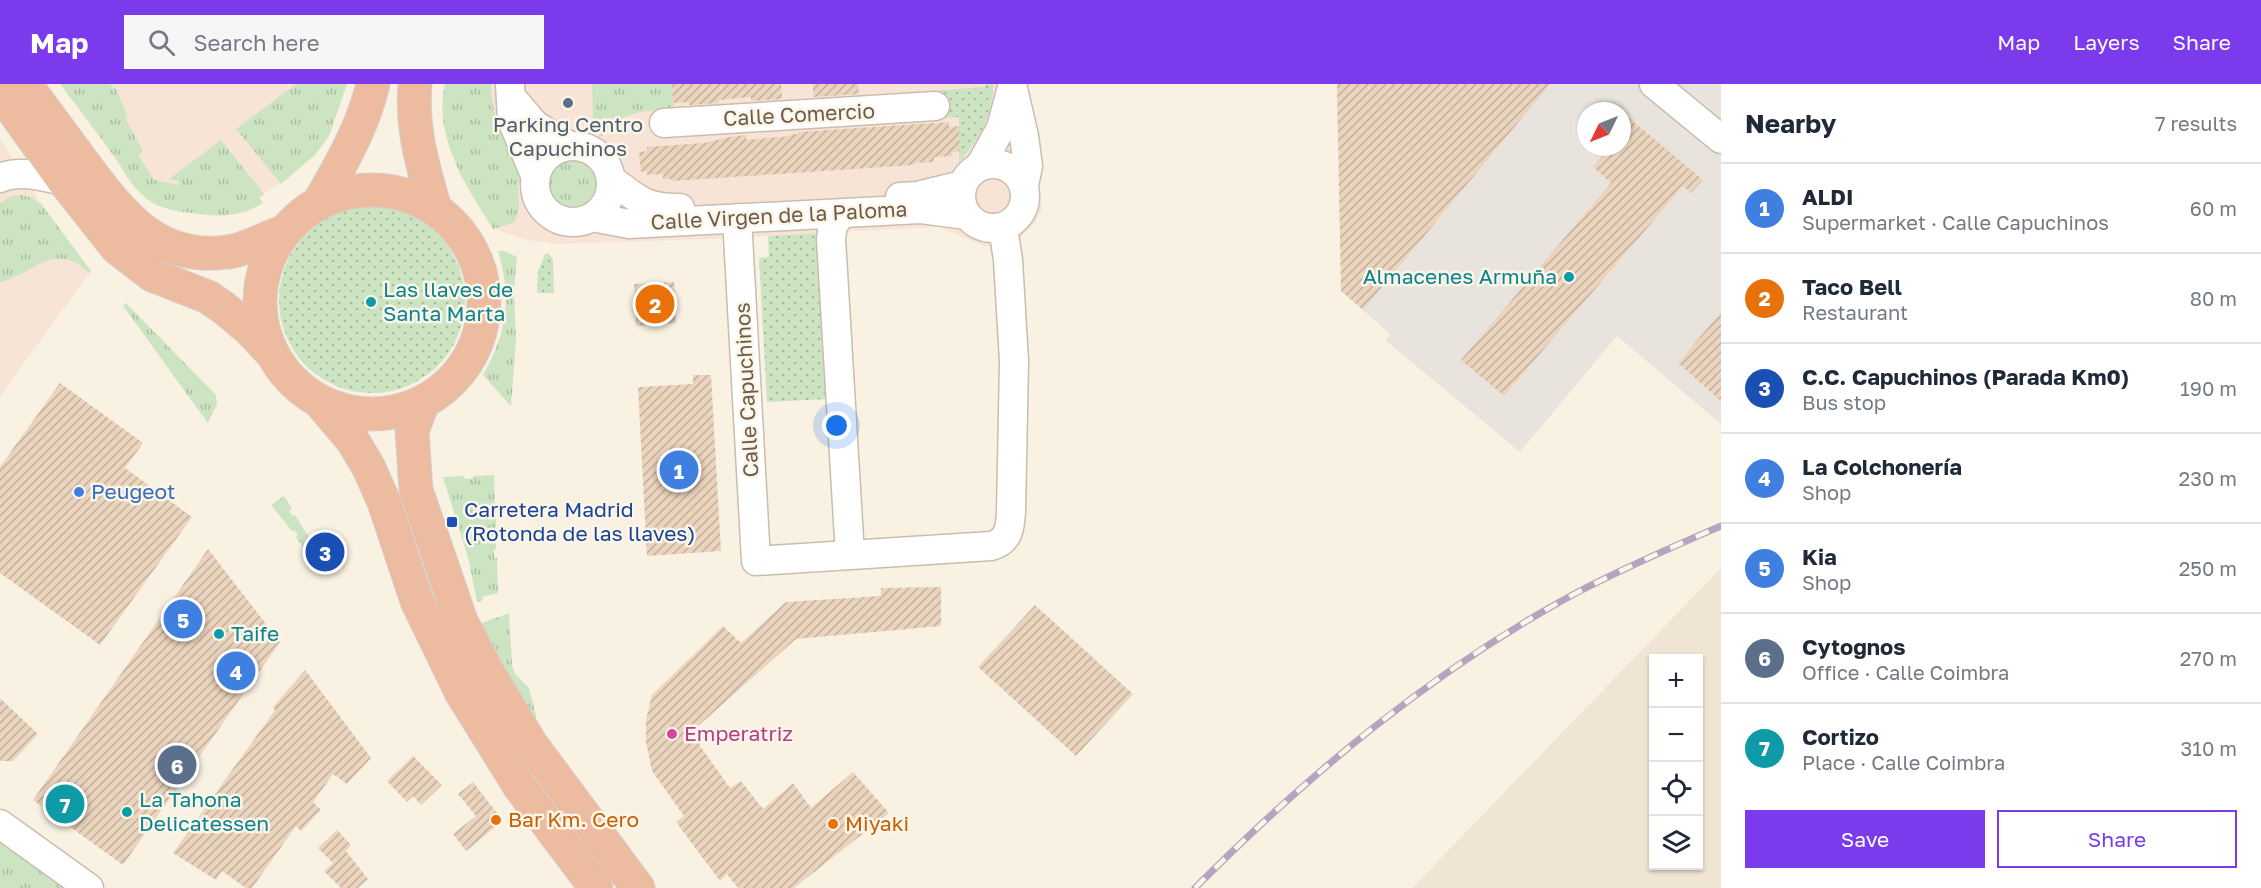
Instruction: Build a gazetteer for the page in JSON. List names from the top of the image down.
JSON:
{
  "streets": {
    "street": ["Calle Comercio", "Calle Virgen de la Paloma", "Calle Capuchinos"]
  },
  "crossings": [
    ["Calle Virgen de la Paloma", "Calle Capuchinos"]
  ],
  "places": {
    "other": [
      "Parking Centro Capuchinos",
      "Almacenes Armuña",
      "Las llaves de Santa Marta",
      "Peugeot",
      "Taife",
      "Emperatriz",
      "La Tahona Delicatessen",
      "Bar Km. Cero",
      "Miyaki"
    ],
    "transit": ["Carretera Madrid (Rotonda de las llaves)"]
  },
  "north": "bottom left",
  "page": {
    "header": "Map",
    "search": "Search here",
    "nav": ["Map", "Layers", "Share"],
    "heading": ["Nearby", "7 results"],
    "list": [
      {
        "mark": "1",
        "name": "ALDI",
        "note": "Supermarket · Calle Capuchinos",
        "value": "60 m"
      },
      {
        "mark": "2",
        "name": "Taco Bell",
        "note": "Restaurant",
        "value": "80 m"
      },
      {
        "mark": "3",
        "name": "C.C. Capuchinos (Parada Km0)",
        "note": "Bus stop",
        "value": "190 m"
      },
      {
        "mark": "4",
        "name": "La Colchonería",
        "note": "Shop",
        "value": "230 m"
      },
      {
        "mark": "5",
        "name": "Kia",
        "note": "Shop",
        "value": "250 m"
      },
      {
        "mark": "6",
        "name": "Cytognos",
        "note": "Office · Calle Coimbra",
        "value": "270 m"
      },
      {
        "mark": "7",
        "name": "Cortizo",
        "note": "Place · Calle Coimbra",
        "value": "310 m"
      }
    ],
    "pins": [
      "2",
      "1",
      "3",
      "5",
      "4",
      "6",
      "7"
    ],
    "map_buttons": ["+", "−"],
    "buttons": ["Save", "Share"]
  }
}
